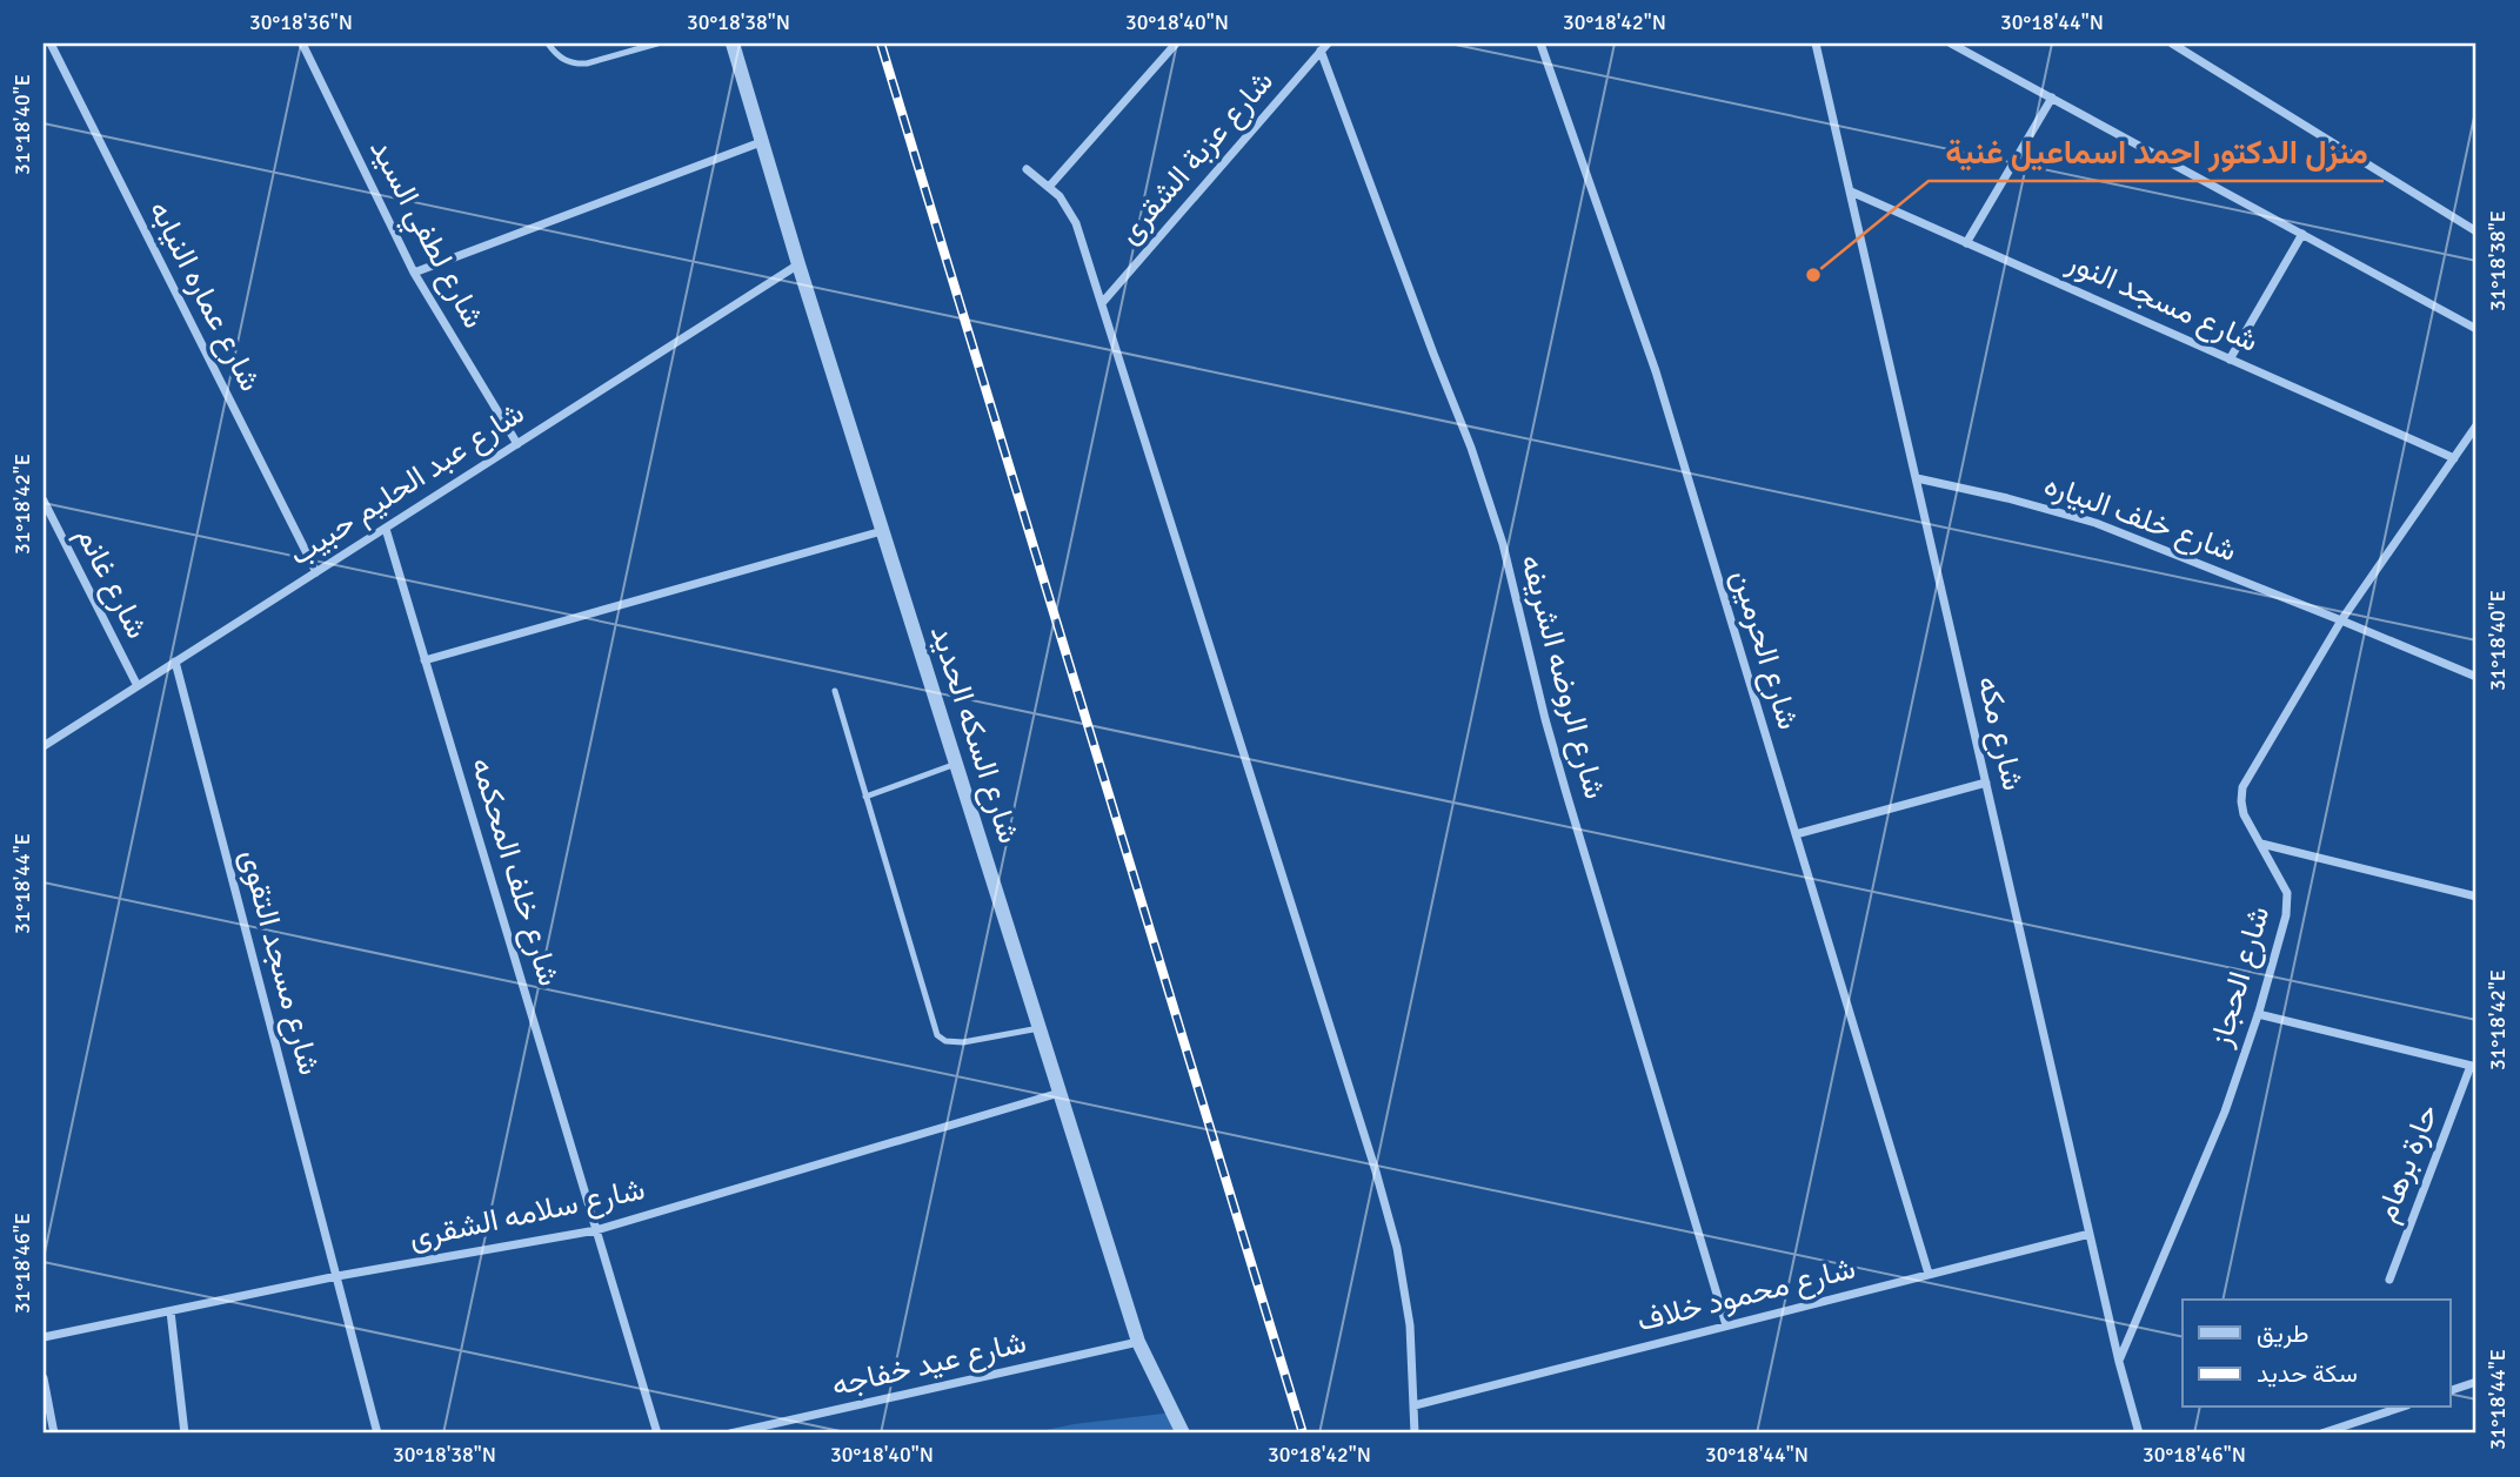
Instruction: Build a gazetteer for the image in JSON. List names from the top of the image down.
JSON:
{
  "streets": {
    "street": [
      "شارع عزبة الشقرى",
      "شارع لطفي السيد",
      "شارع عماره النيابه",
      "شارع مسجد النور",
      "شارع عبد الحليم حبيب",
      "شارع خلف البياره",
      "شارع غانم",
      "شارع الحرمين",
      "شارع الروضه الشريفه",
      "شارع مكه",
      "شارع السكه الحديد",
      "شارع خلف المحكمه",
      "شارع مسجد التقوى",
      "شارع الحجاز",
      "حارة برهام",
      "شارع سلامه الشقرى",
      "شارع محمود خلاف",
      "شارع عيد خفاجه"
    ]
  },
  "crossings": [
    ["شارع عزبة الشقرى", "شارع الروضه الشريفه"],
    ["شارع لطفي السيد", "شارع عبد الحليم حبيب"],
    ["شارع عماره النيابه", "شارع عبد الحليم حبيب"],
    ["شارع مسجد النور", "شارع مكه"],
    ["شارع مسجد النور", "شارع الحجاز"],
    ["شارع عبد الحليم حبيب", "شارع غانم"],
    ["شارع عبد الحليم حبيب", "شارع السكه الحديد"],
    ["شارع عبد الحليم حبيب", "شارع خلف المحكمه"],
    ["شارع عبد الحليم حبيب", "شارع مسجد التقوى"],
    ["شارع خلف البياره", "شارع مكه"],
    ["شارع خلف البياره", "شارع الحجاز"],
    ["شارع الحرمين", "شارع محمود خلاف"],
    ["شارع الروضه الشريفه", "شارع محمود خلاف"],
    ["شارع مكه", "شارع الحجاز"],
    ["شارع مكه", "شارع محمود خلاف"],
    ["شارع السكه الحديد", "شارع سلامه الشقرى"],
    ["شارع السكه الحديد", "شارع عيد خفاجه"],
    ["شارع خلف المحكمه", "شارع سلامه الشقرى"],
    ["شارع مسجد التقوى", "شارع سلامه الشقرى"]
  ],
  "places": ["منزل الدكتور احمد اسماعيل غنية"],
  "legend": ["طريق", "سكة حديد"],
  "coordinates": [
    "30°18'36\"N",
    "30°18'38\"N",
    "30°18'40\"N",
    "30°18'42\"N",
    "30°18'44\"N",
    "31°18'40\"E",
    "31°18'38\"E",
    "31°18'42\"E",
    "31°18'44\"E",
    "31°18'46\"E",
    "30°18'46\"N"
  ]
}
